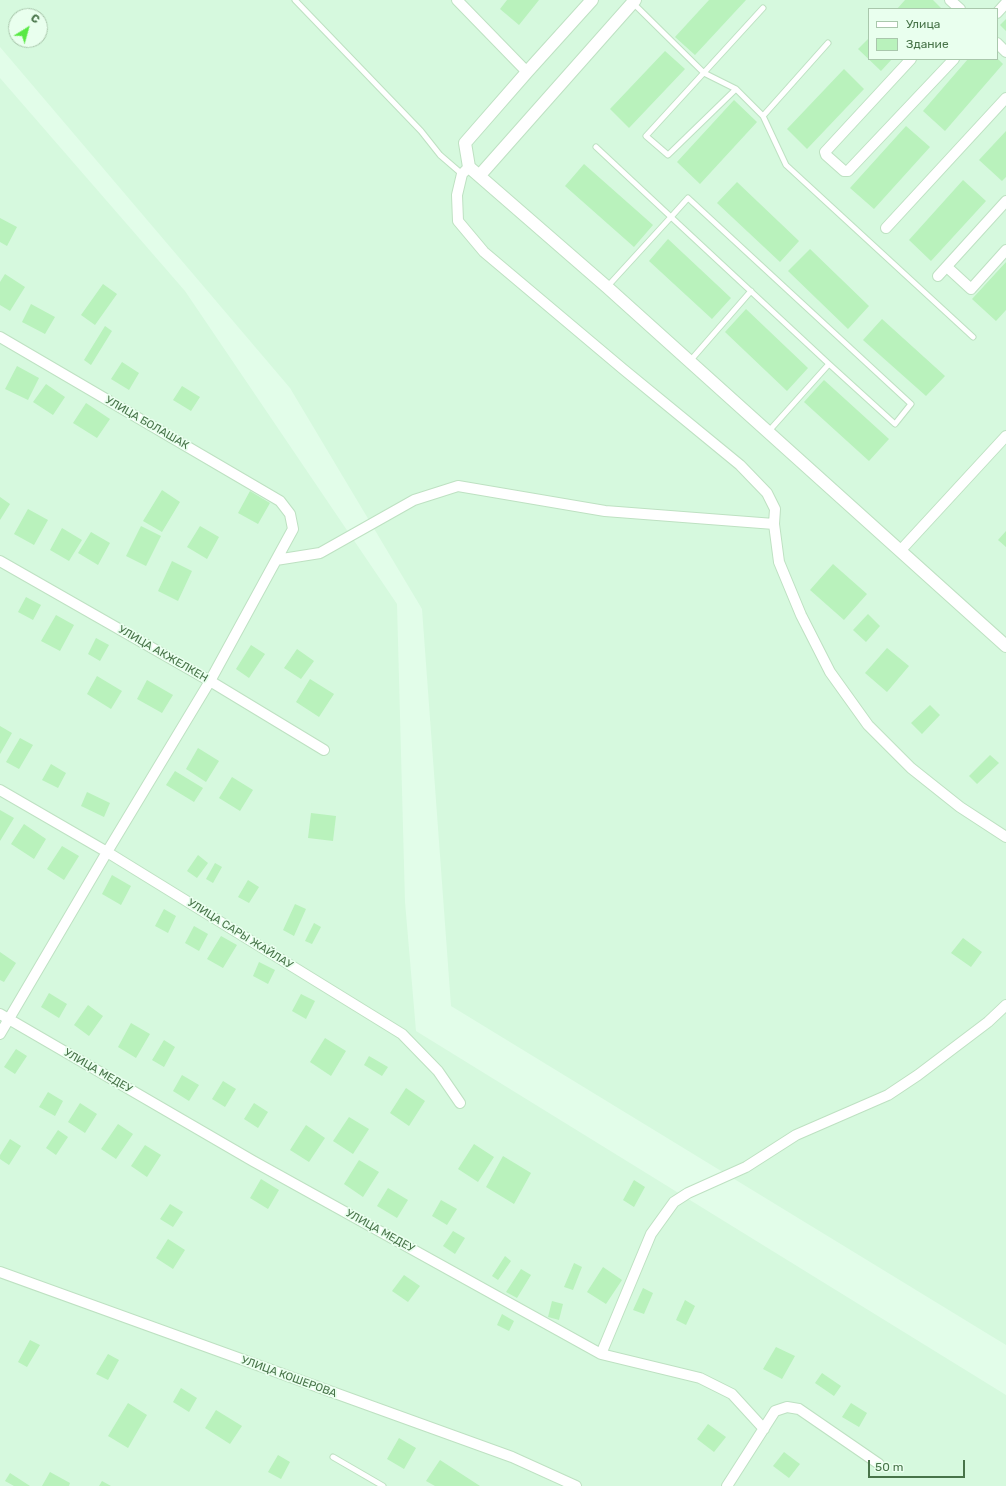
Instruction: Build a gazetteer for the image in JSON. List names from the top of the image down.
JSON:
{
  "streets": {
    "street": [
      "УЛИЦА БОЛАШАК",
      "УЛИЦА АКЖЕЛКЕН",
      "УЛИЦА САРЫ ЖАЙЛАУ",
      "УЛИЦА МЕДЕУ",
      "УЛИЦА КОШЕРОВА"
    ]
  },
  "legend": ["Улица", "Здание"],
  "scale_bar": "50 m",
  "north": "top right"
}
